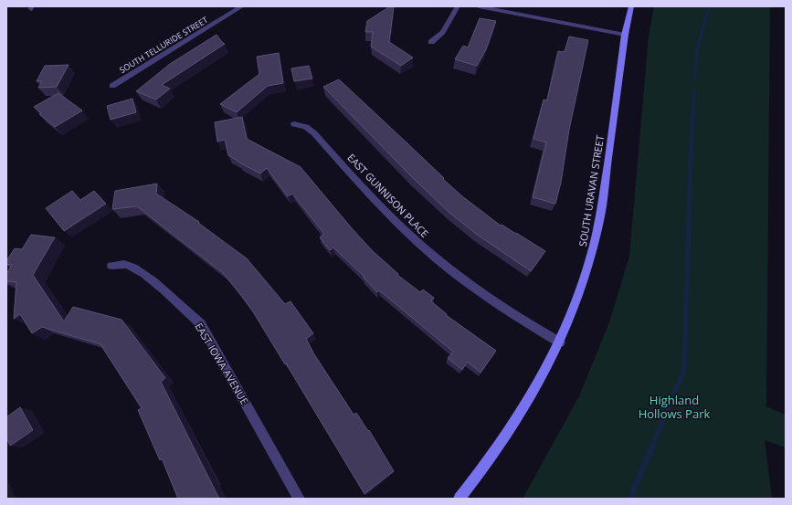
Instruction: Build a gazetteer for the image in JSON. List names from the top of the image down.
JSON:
{
  "streets": {
    "street": [
      "SOUTH TELLURIDE STREET",
      "SOUTH URAVAN STREET",
      "EAST GUNNISON PLACE",
      "EAST IOWA AVENUE"
    ]
  },
  "crossings": [
    ["SOUTH URAVAN STREET", "EAST GUNNISON PLACE"]
  ],
  "parks": ["Highland Hollows Park"]
}
